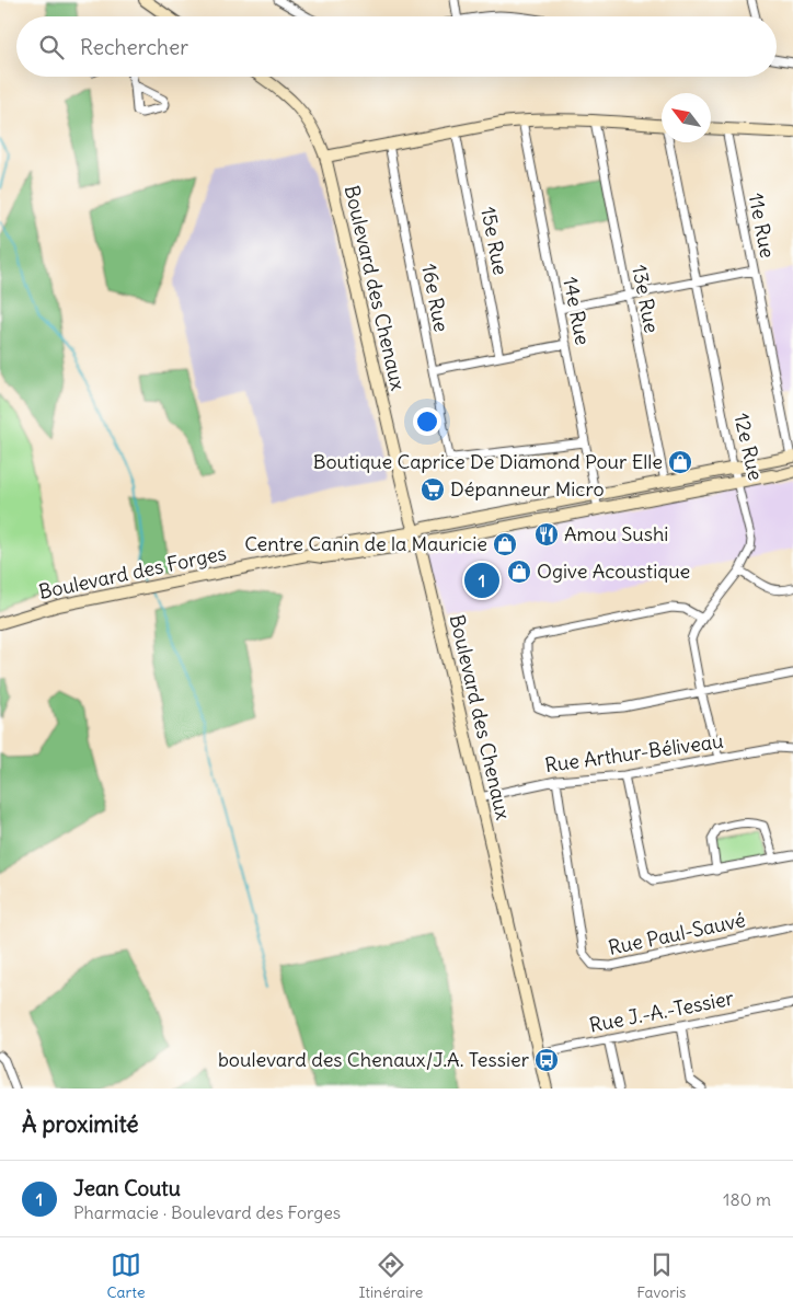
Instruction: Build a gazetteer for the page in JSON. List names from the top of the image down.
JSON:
{
  "streets": {
    "street": [
      "11e Rue",
      "15e Rue",
      "Boulevard des Chenaux",
      "16e Rue",
      "13e Rue",
      "14e Rue",
      "12e Rue",
      "Boulevard des Forges",
      "Rue Arthur-Béliveau",
      "Rue Paul-Sauvé",
      "Rue J.-A.-Tessier"
    ]
  },
  "crossings": [
    ["11e Rue", "Boulevard des Forges"],
    ["Boulevard des Chenaux", "Boulevard des Forges"],
    ["Boulevard des Chenaux", "Rue Arthur-Béliveau"],
    ["Boulevard des Chenaux", "Rue J.-A.-Tessier"],
    ["16e Rue", "14e Rue"],
    ["13e Rue", "Boulevard des Forges"],
    ["14e Rue", "Boulevard des Forges"],
    ["12e Rue", "Boulevard des Forges"],
    ["12e Rue", "Rue Arthur-Béliveau"],
    ["Rue Arthur-Béliveau", "Rue Paul-Sauvé"]
  ],
  "places": {
    "shop": ["Boutique Caprice De Diamond Pour Elle", "Centre Canin de la Mauricie", "Ogive Acoustique"],
    "supermarket": ["Dépanneur Micro"],
    "restaurant": ["Amou Sushi"],
    "bus stop": ["boulevard des Chenaux/J.A. Tessier"]
  },
  "north": "top left",
  "page": {
    "search": "Rechercher",
    "pins": "1",
    "heading": "À proximité",
    "list": [
      {
        "mark": "1",
        "name": "Jean Coutu",
        "note": "Pharmacie · Boulevard des Forges",
        "value": "180 m"
      }
    ],
    "nav": ["Carte", "Itinéraire", "Favoris"]
  }
}
